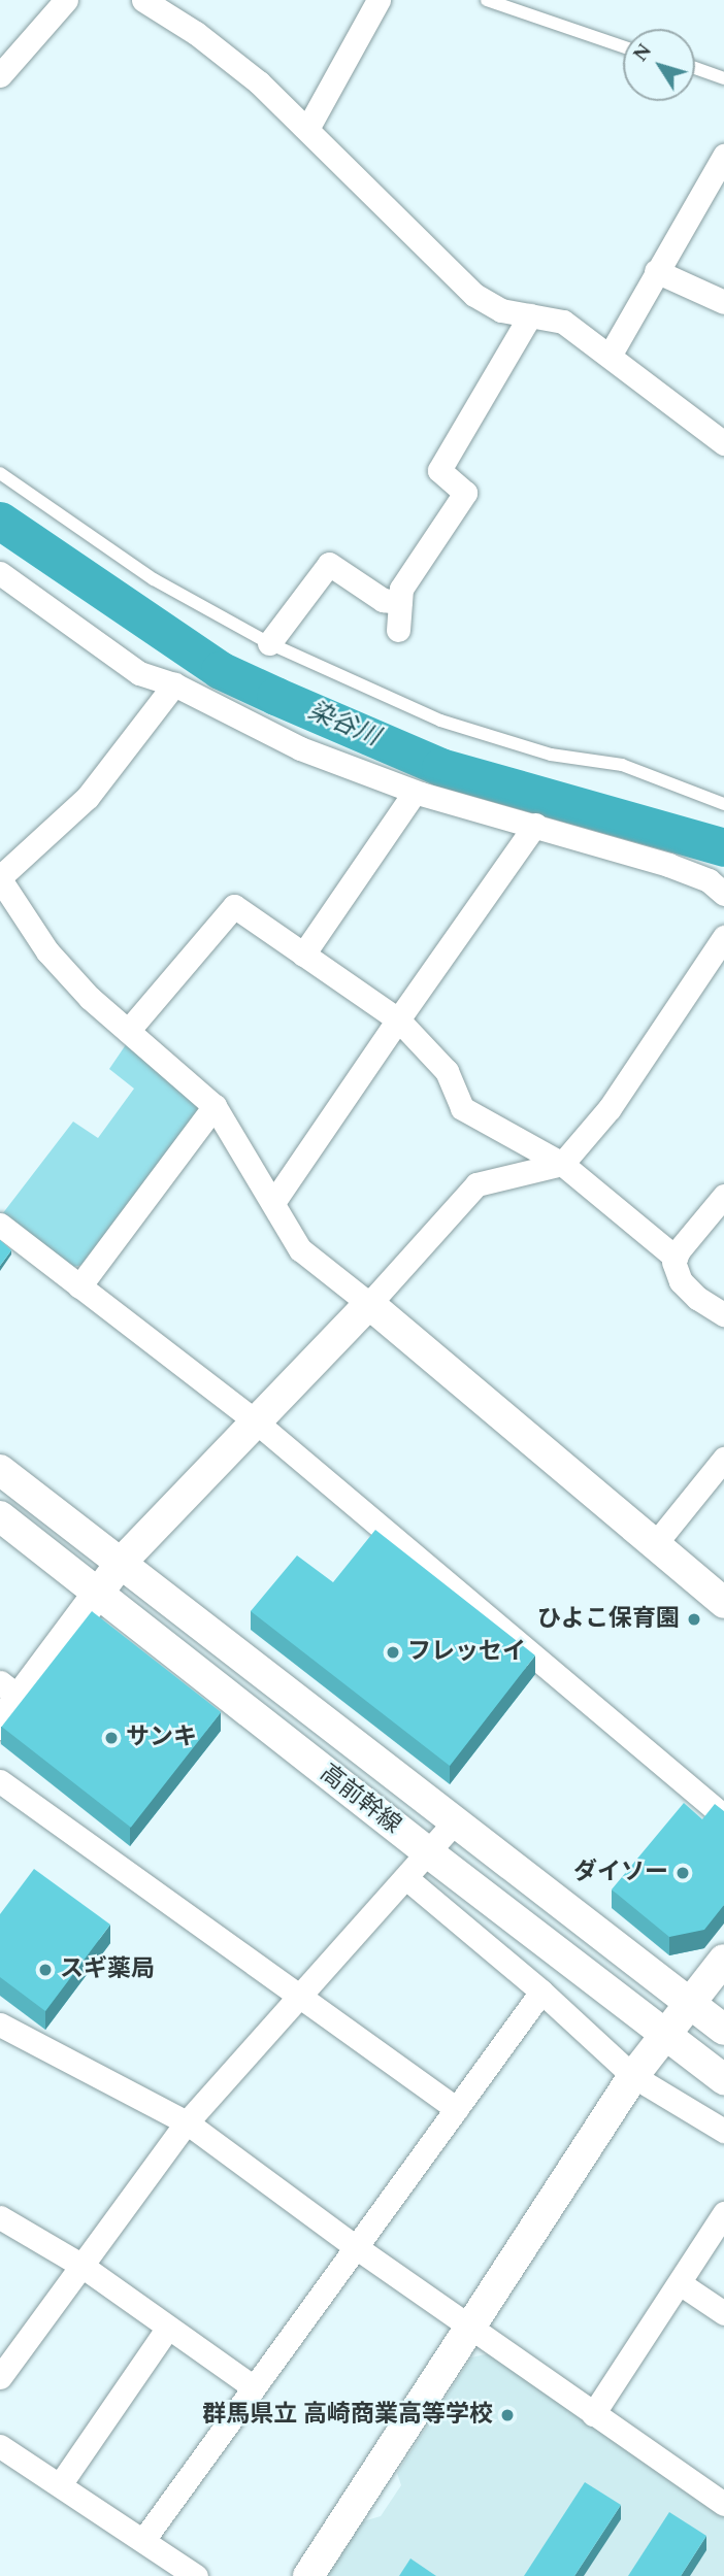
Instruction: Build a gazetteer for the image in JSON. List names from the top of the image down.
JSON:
{
  "streets": {
    "street": ["高前幹線"]
  },
  "water": ["染谷川"],
  "places": [
    "ひよこ保育園",
    "フレッセイ",
    "サンキ",
    "ダイソー",
    "スギ薬局",
    "群馬県立 高崎商業高等学校"
  ],
  "north": "top left"
}
